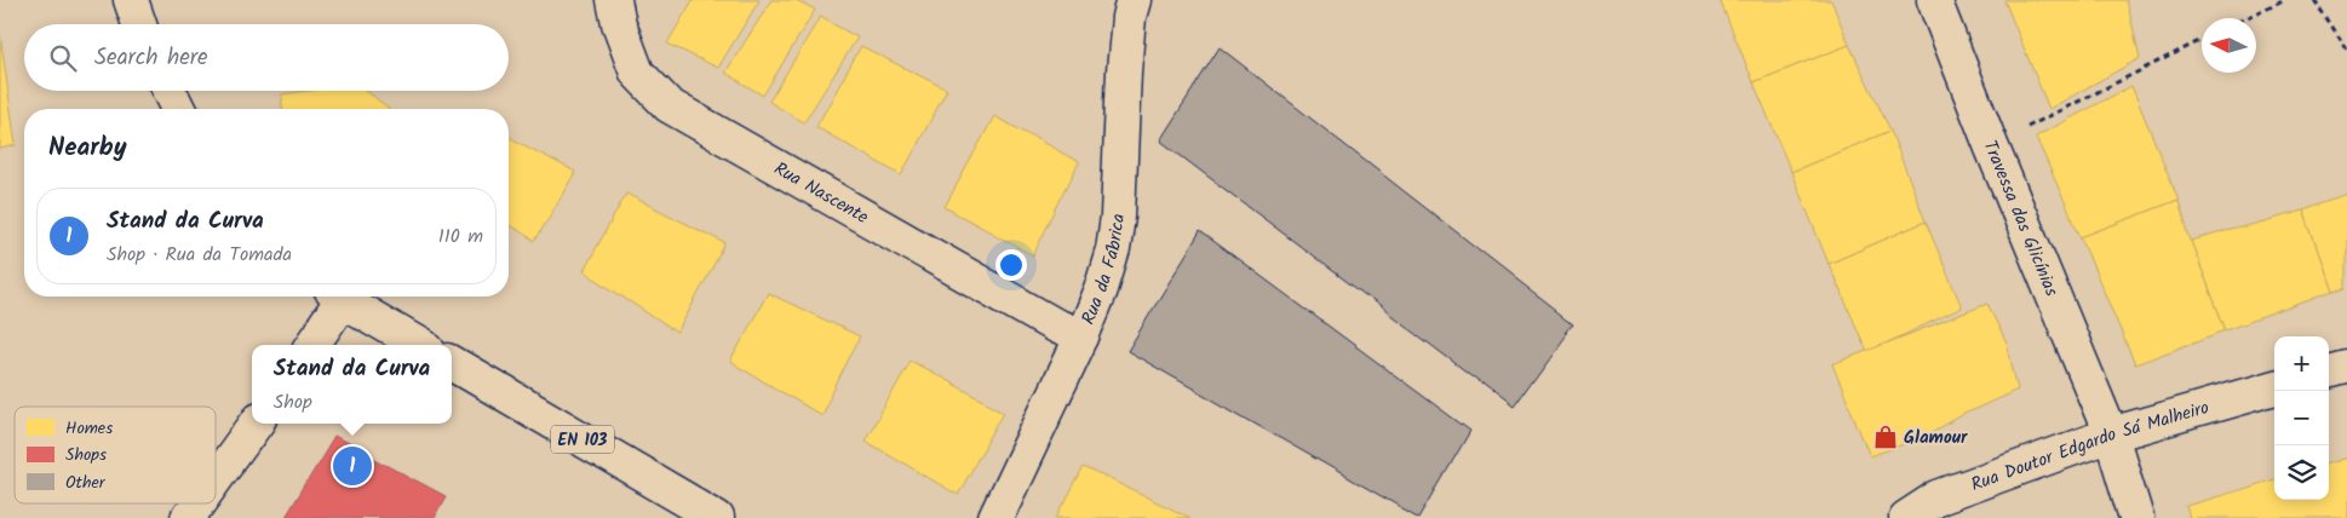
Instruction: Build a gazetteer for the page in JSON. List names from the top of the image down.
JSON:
{
  "streets": {
    "street": [
      "Rua Nascente",
      "Travessa das Glicínias",
      "Rua da Fábrica",
      "EN 103",
      "Rua Doutor Edgardo Sá Malheiro"
    ]
  },
  "crossings": [
    ["Rua Nascente", "Rua da Fábrica"],
    ["Travessa das Glicínias", "Rua Doutor Edgardo Sá Malheiro"]
  ],
  "places": {
    "shop": ["Glamour"]
  },
  "legend": ["Homes", "Shops", "Other"],
  "north": "left",
  "page": {
    "search": "Search here",
    "heading": "Nearby",
    "list": [
      {
        "mark": "1",
        "name": "Stand da Curva",
        "note": "Shop · Rua da Tomada",
        "value": "110 m"
      }
    ],
    "map_buttons": ["+", "−"],
    "popup": ["Stand da Curva", "Shop"],
    "pins": "1"
  }
}
